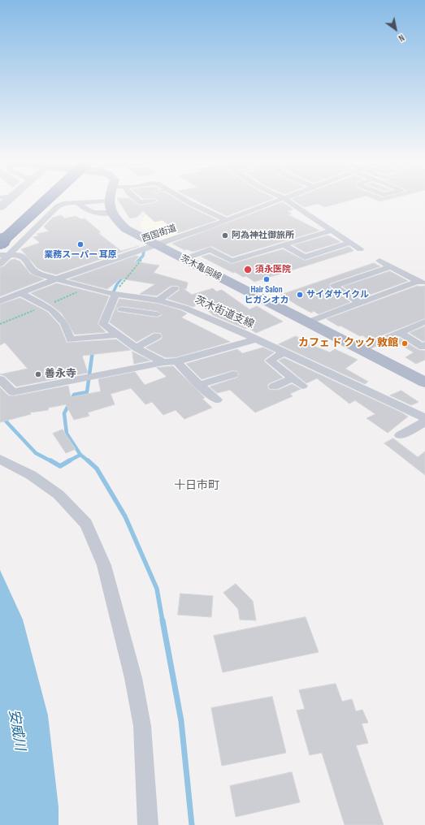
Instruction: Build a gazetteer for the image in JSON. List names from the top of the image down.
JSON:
{
  "streets": {
    "main road": ["茨木亀岡線"],
    "street": ["西国街道", "茨木街道支線"]
  },
  "crossings": [
    ["西国街道", "茨木亀岡線"],
    ["西国街道", "茨木街道支線"]
  ],
  "districts": ["十日市町"],
  "water": ["安威川"],
  "places": [
    "阿為神社御旅所",
    "業務スーパー 耳原",
    "須永医院",
    "Hair Salon ヒガシオカ",
    "サイダサイクル",
    "カフェ ド クック 敦館",
    "善永寺"
  ],
  "north": "bottom right"
}
